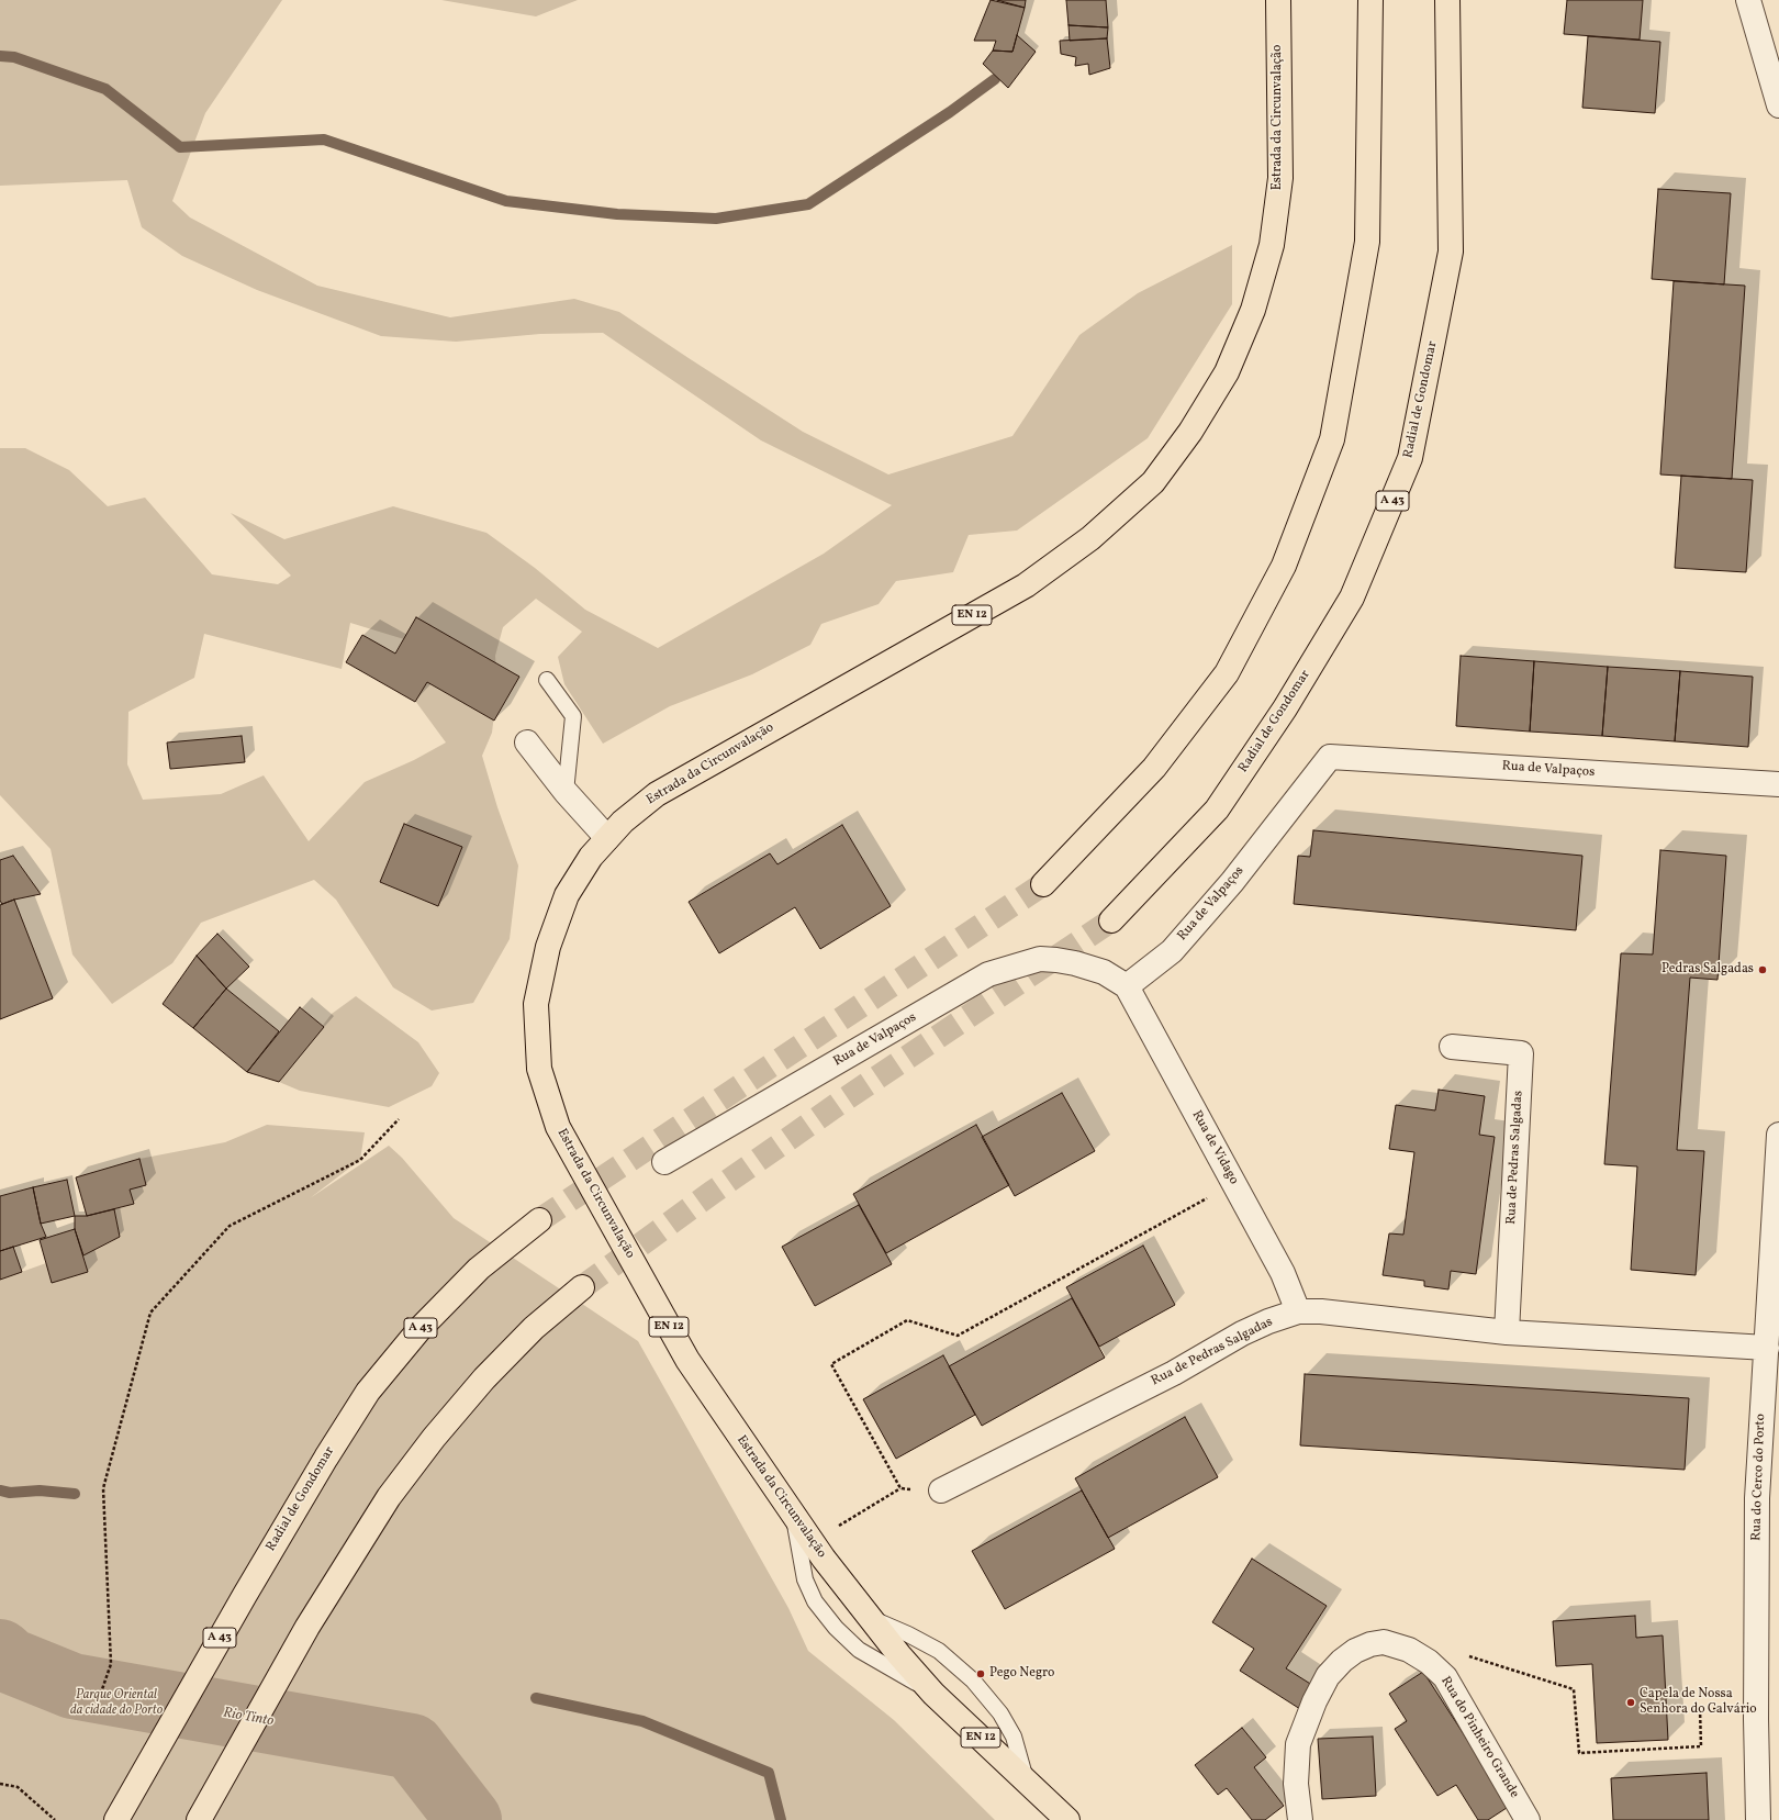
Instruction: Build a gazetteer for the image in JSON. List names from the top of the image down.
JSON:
{
  "streets": {
    "main road": [
      "Estrada da Circunvalação",
      "Radial de Gondomar",
      "A 43",
      "EN 12"
    ],
    "street": [
      "Rua de Valpaços",
      "Rua de Vidago",
      "Rua de Pedras Salgadas",
      "Rua do Cerco do Porto",
      "Rua do Pinheiro Grande"
    ]
  },
  "crossings": [
    ["Rua de Valpaços", "Rua de Vidago"],
    ["Rua de Vidago", "Rua de Pedras Salgadas"],
    ["Rua de Pedras Salgadas", "Rua do Cerco do Porto"]
  ],
  "water": ["Rio Tinto"],
  "parks": ["Parque Oriental da cidade do Porto"],
  "places": ["Pedras Salgadas", "Pego Negro", "Capela de Nossa Senhora do Calvário"]
}
